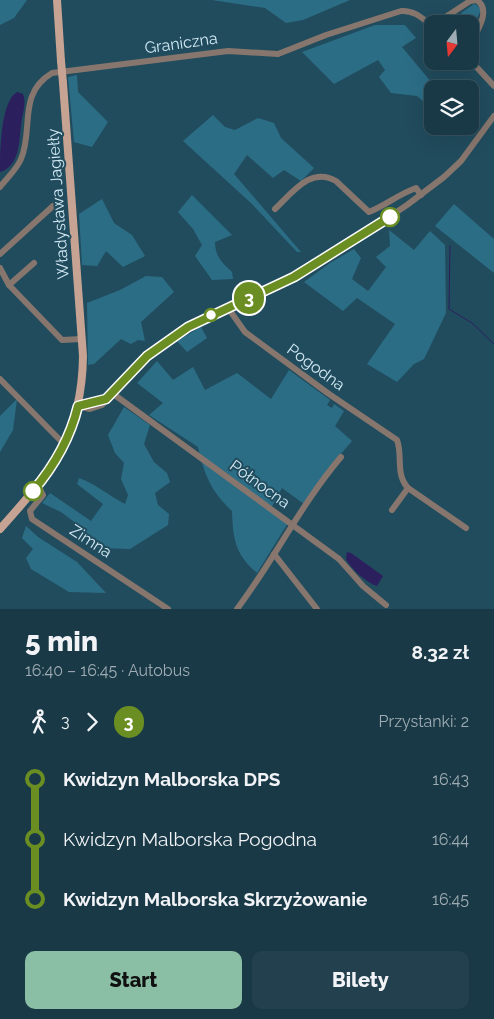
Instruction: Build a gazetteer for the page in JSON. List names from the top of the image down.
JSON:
{
  "streets": {
    "main road": ["Władysława Jagiełły"],
    "street": [
      "Graniczna",
      "Pogodna",
      "Północna",
      "Zimna"
    ]
  },
  "crossings": [
    ["Władysława Jagiełły", "Zimna"]
  ],
  "lines": ["bus line 3"],
  "north": "bottom",
  "page": {
    "on_map": "3",
    "heading": ["5 min", "16:40 – 16:45 · Autobus", "8.32 zł"],
    "legs": ["3", "3", "Przystanki: 2"],
    "list": [
      {
        "name": "Kwidzyn Malborska DPS",
        "value": "16:43"
      },
      {
        "name": "Kwidzyn Malborska Pogodna",
        "value": "16:44"
      },
      {
        "name": "Kwidzyn Malborska Skrzyżowanie",
        "value": "16:45"
      }
    ],
    "buttons": ["Start", "Bilety"]
  }
}
